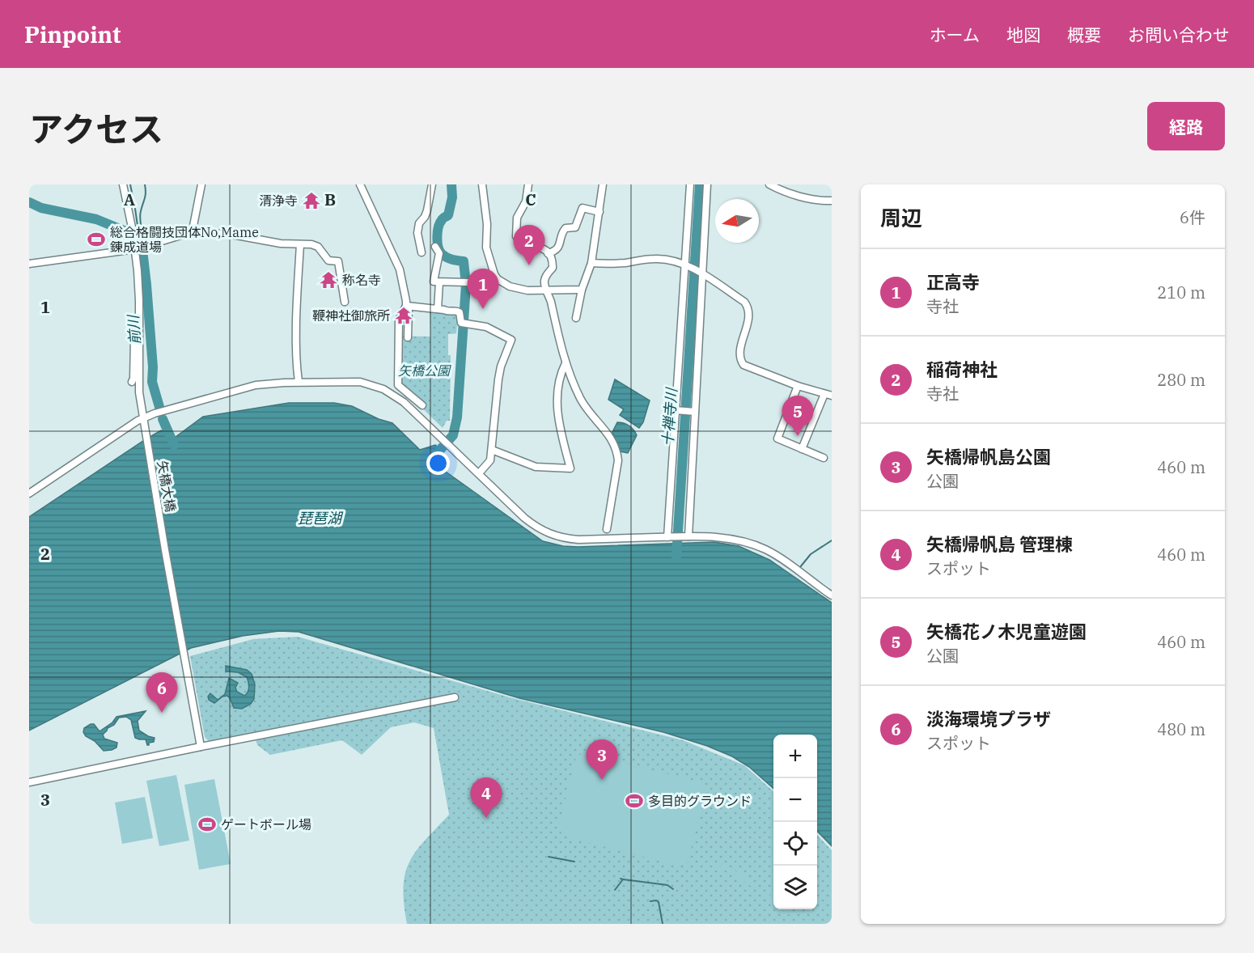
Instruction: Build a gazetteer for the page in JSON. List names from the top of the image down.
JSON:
{
  "streets": {
    "street": ["矢橋大橋"]
  },
  "water": ["前川", "十禅寺川", "琵琶湖"],
  "parks": ["矢橋公園"],
  "places": {
    "temple": ["清浄寺", "称名寺", "鞭神社御旅所"],
    "sports": ["総合格闘技団体No,Mame 錬成道場", "多目的グラウンド", "ゲートボール場"]
  },
  "north": "left",
  "page": {
    "header": "Pinpoint",
    "nav": [
      "ホーム",
      "地図",
      "概要",
      "お問い合わせ"
    ],
    "title": "アクセス",
    "buttons": "経路",
    "heading": ["周辺", "6件"],
    "pins": [
      "2",
      "1",
      "5",
      "6",
      "3",
      "4"
    ],
    "list": [
      {
        "mark": "1",
        "name": "正高寺",
        "note": "寺社",
        "value": "210 m"
      },
      {
        "mark": "2",
        "name": "稲荷神社",
        "note": "寺社",
        "value": "280 m"
      },
      {
        "mark": "3",
        "name": "矢橋帰帆島公園",
        "note": "公園",
        "value": "460 m"
      },
      {
        "mark": "4",
        "name": "矢橋帰帆島 管理棟",
        "note": "スポット",
        "value": "460 m"
      },
      {
        "mark": "5",
        "name": "矢橋花ノ木児童遊園",
        "note": "公園",
        "value": "460 m"
      },
      {
        "mark": "6",
        "name": "淡海環境プラザ",
        "note": "スポット",
        "value": "480 m"
      }
    ],
    "map_buttons": ["+", "−"]
  },
  "grid": {
    "columns": ["A", "B", "C"],
    "rows": ["1", "2", "3"]
  }
}
